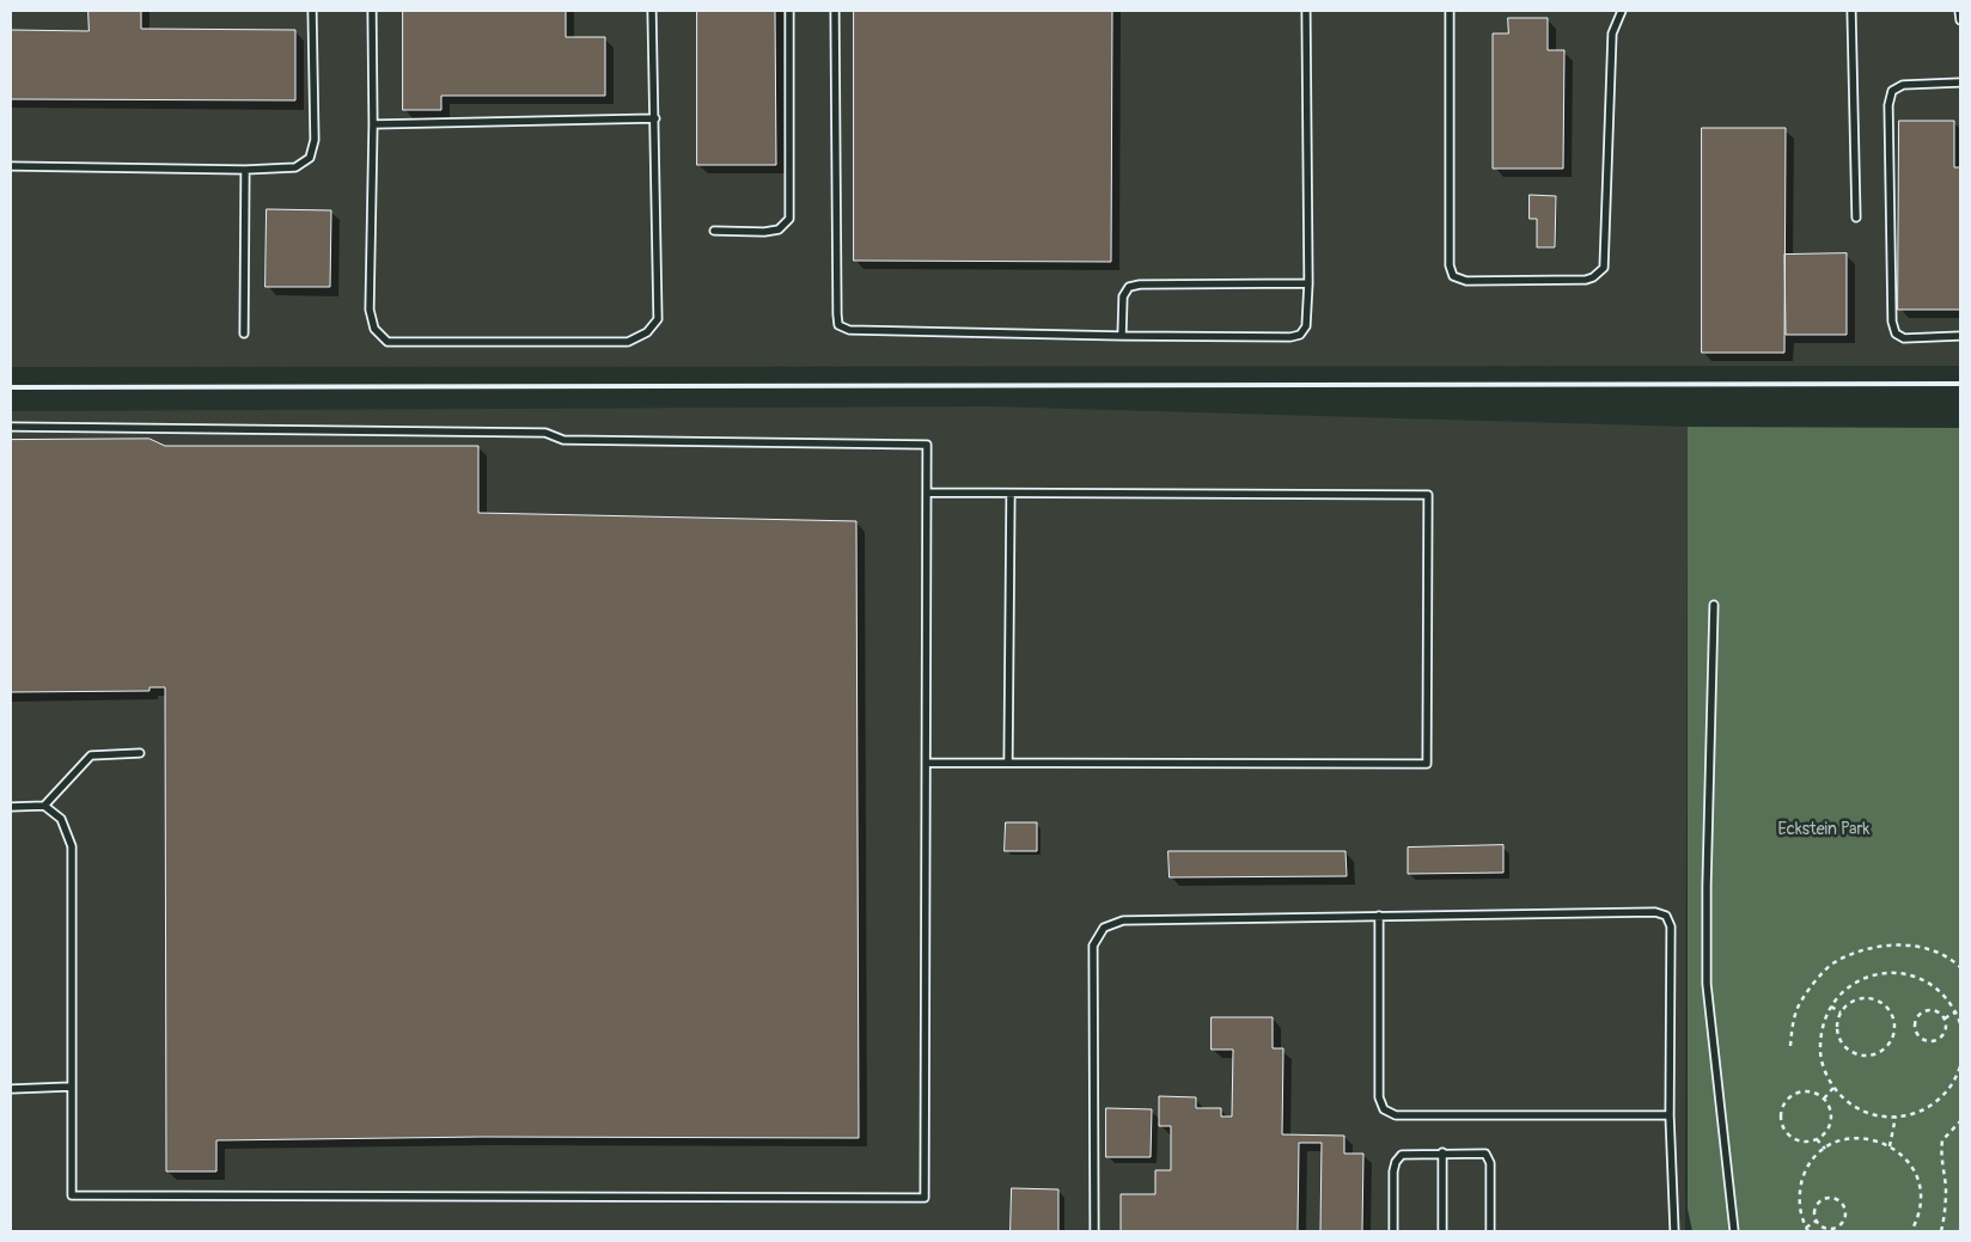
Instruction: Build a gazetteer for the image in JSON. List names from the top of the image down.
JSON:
{
  "parks": ["Eckstein Park"]
}
